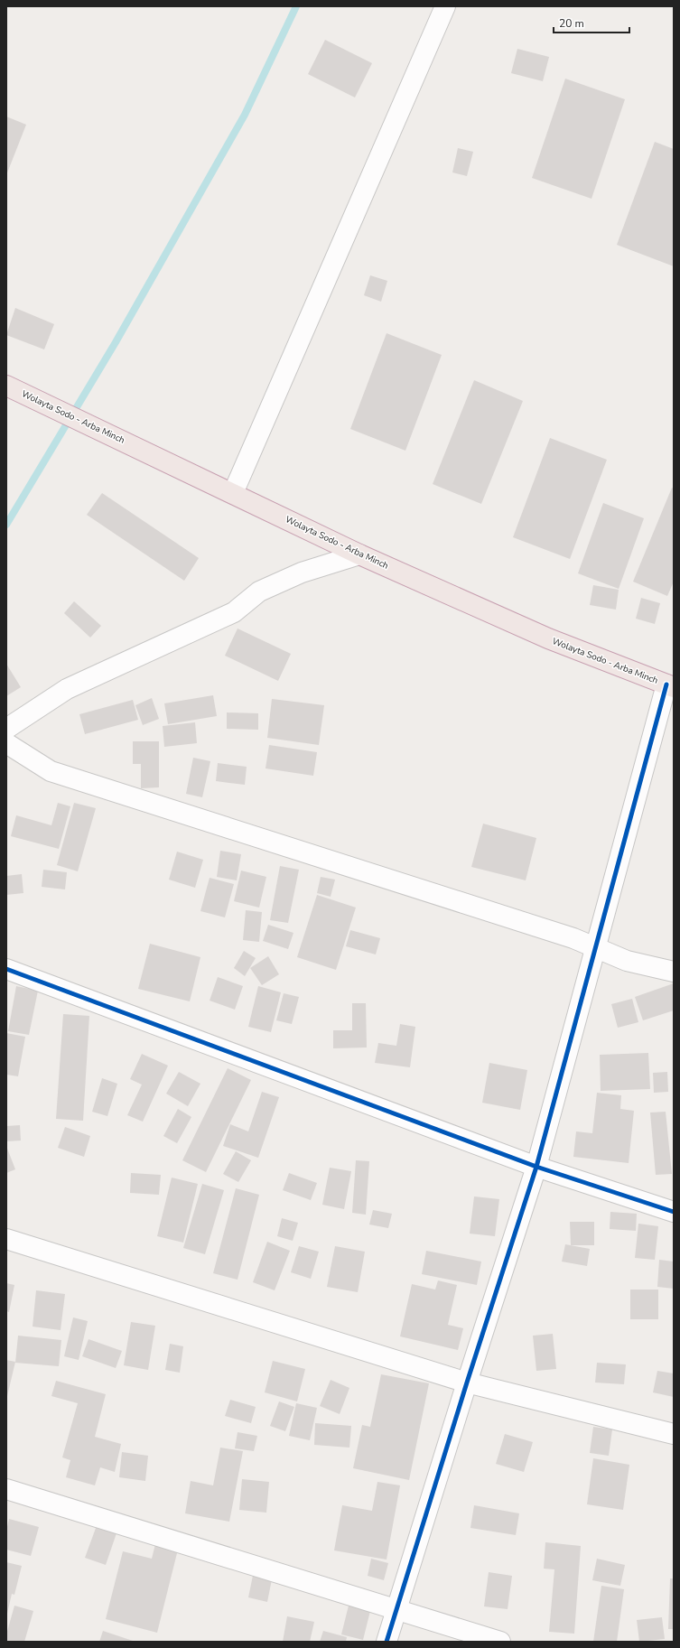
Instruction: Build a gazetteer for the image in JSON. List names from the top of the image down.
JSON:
{
  "streets": {
    "highway": ["Wolayta Sodo - Arba Minch"]
  },
  "scale_bar": "20 m"
}
